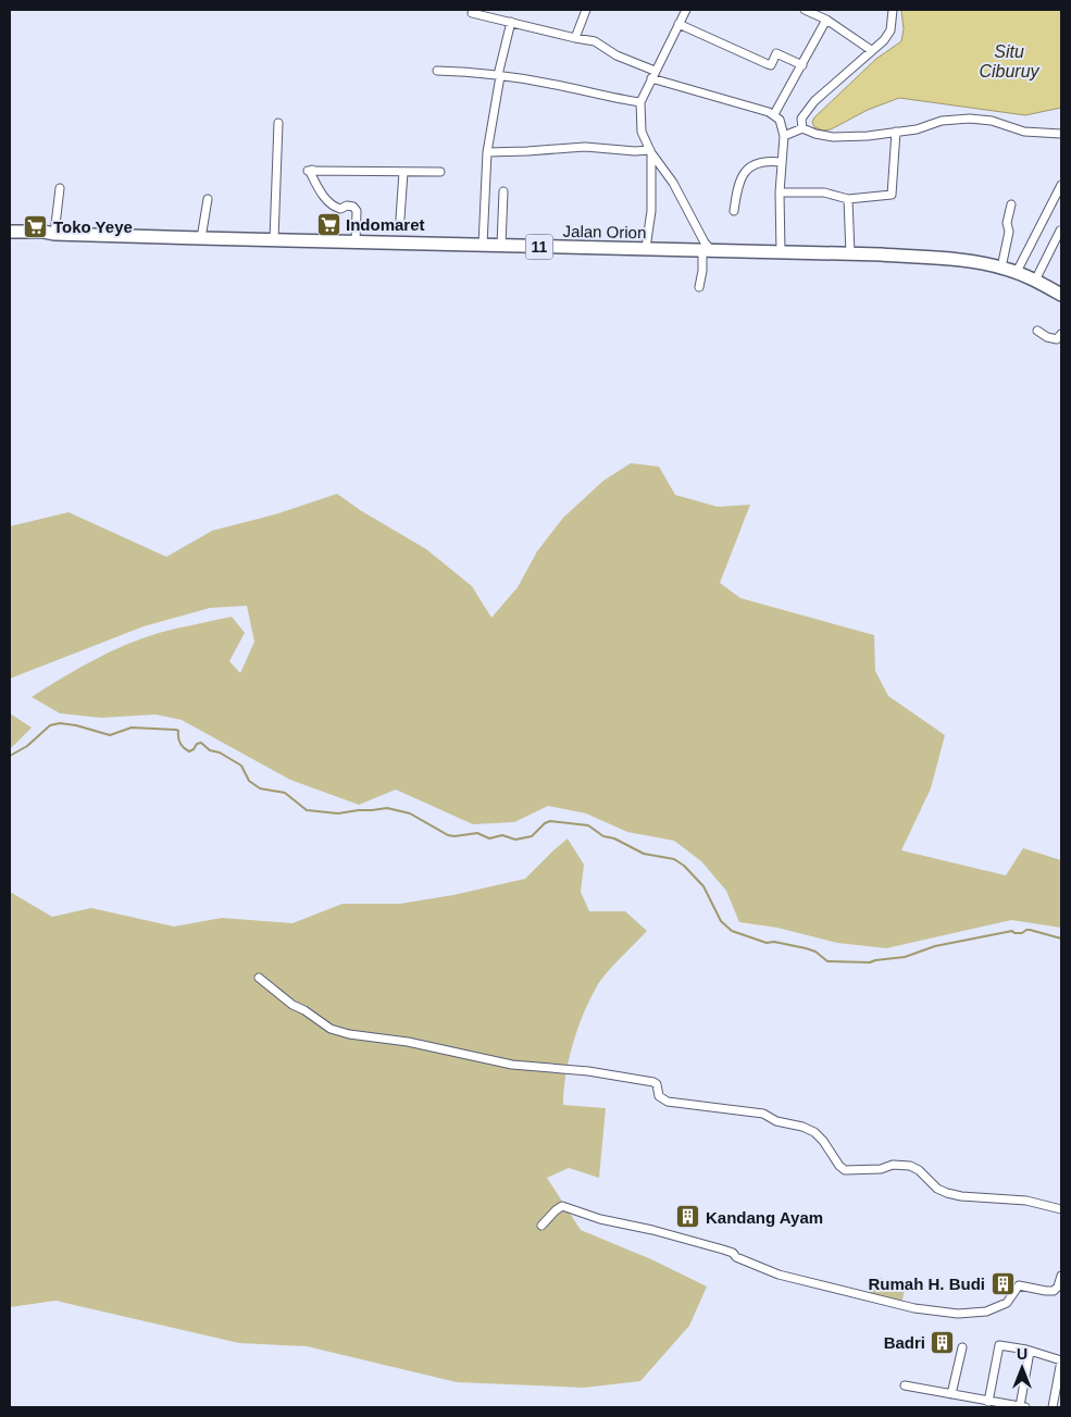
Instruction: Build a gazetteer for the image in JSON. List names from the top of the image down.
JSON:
{
  "streets": {
    "highway": ["Jalan Orion", "11"]
  },
  "water": ["Situ Ciburuy"],
  "places": {
    "supermarket": ["Indomaret", "Toko Yeye"],
    "building": ["Kandang Ayam", "Rumah H. Budi", "Badri"]
  },
  "north": "top"
}
